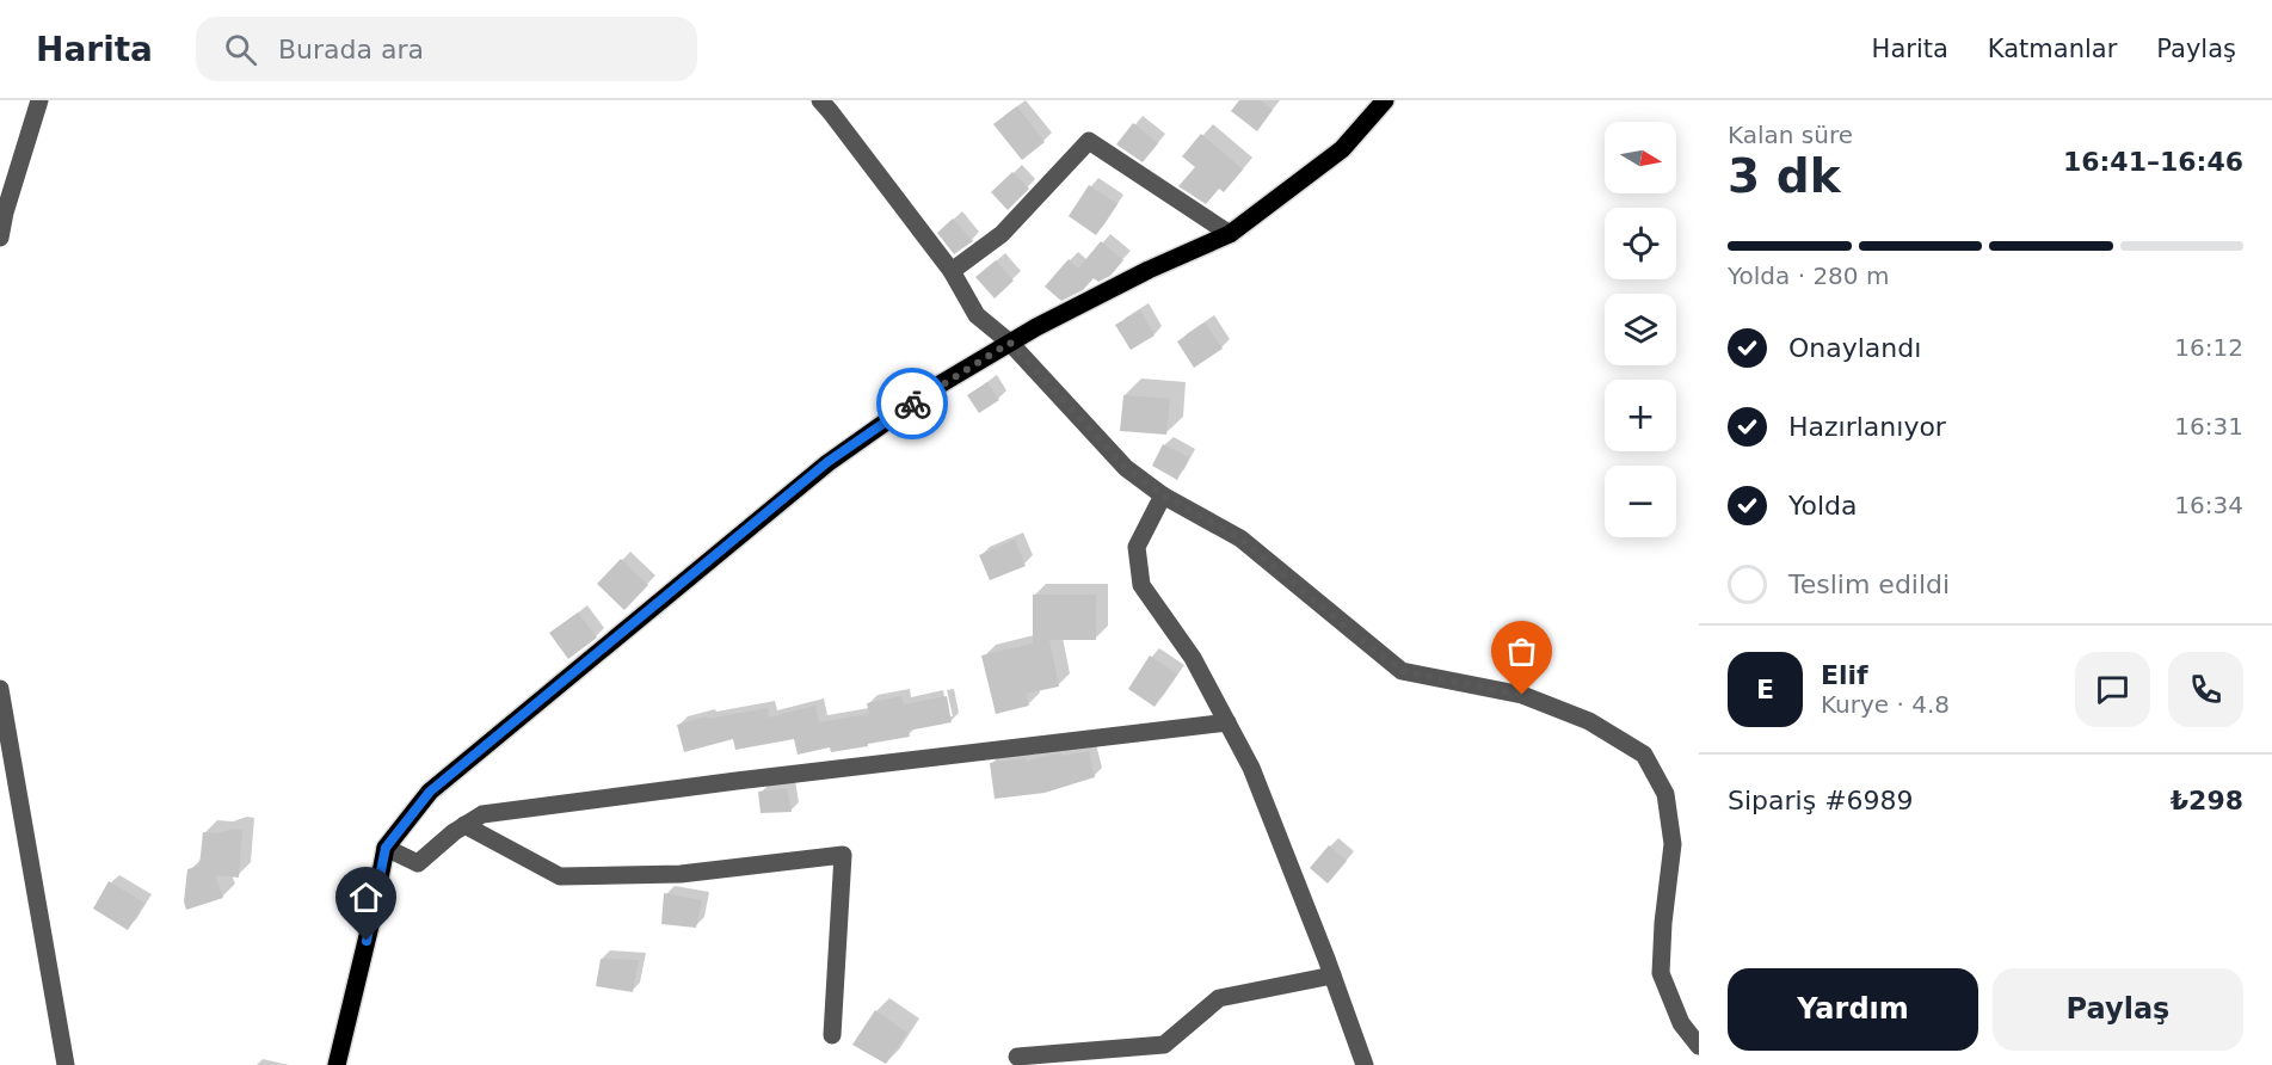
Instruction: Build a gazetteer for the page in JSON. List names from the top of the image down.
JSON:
{
  "north": "right",
  "page": {
    "header": "Harita",
    "search": "Burada ara",
    "nav": ["Harita", "Katmanlar", "Paylaş"],
    "heading": ["3 dk", "Kalan süre", "16:41–16:46"],
    "panel": [
      "Elif",
      "Kurye · 4.8",
      "Sipariş #6989",
      "₺298"
    ],
    "map_buttons": ["+", "−"],
    "bar": "Yolda · 280 m",
    "list": [
      ["Onaylandı", "16:12"],
      ["Hazırlanıyor", "16:31"],
      ["Yolda", "16:34"],
      "Teslim edildi"
    ],
    "round": "E",
    "buttons": ["Yardım", "Paylaş"]
  }
}
